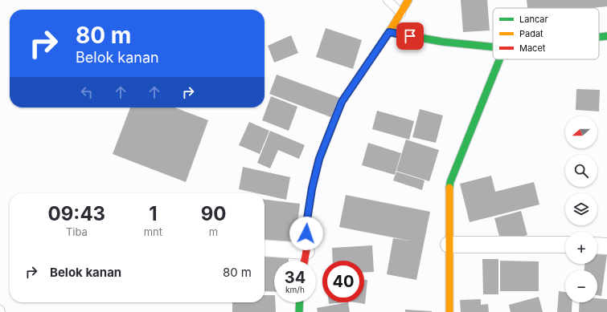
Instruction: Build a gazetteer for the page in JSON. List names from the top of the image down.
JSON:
{
  "legend": ["Lancar", "Padat", "Macet"],
  "north": "left",
  "page": {
    "turn": ["80 m", "Belok kanan"],
    "map_buttons": ["+", "−"],
    "eta": [
      "09:43",
      "Tiba",
      "1",
      "mnt",
      "90",
      "m"
    ],
    "list": [
      {
        "name": "Belok kanan",
        "value": "80 m"
      }
    ],
    "speed": "34 km/h",
    "limit": "40"
  }
}
